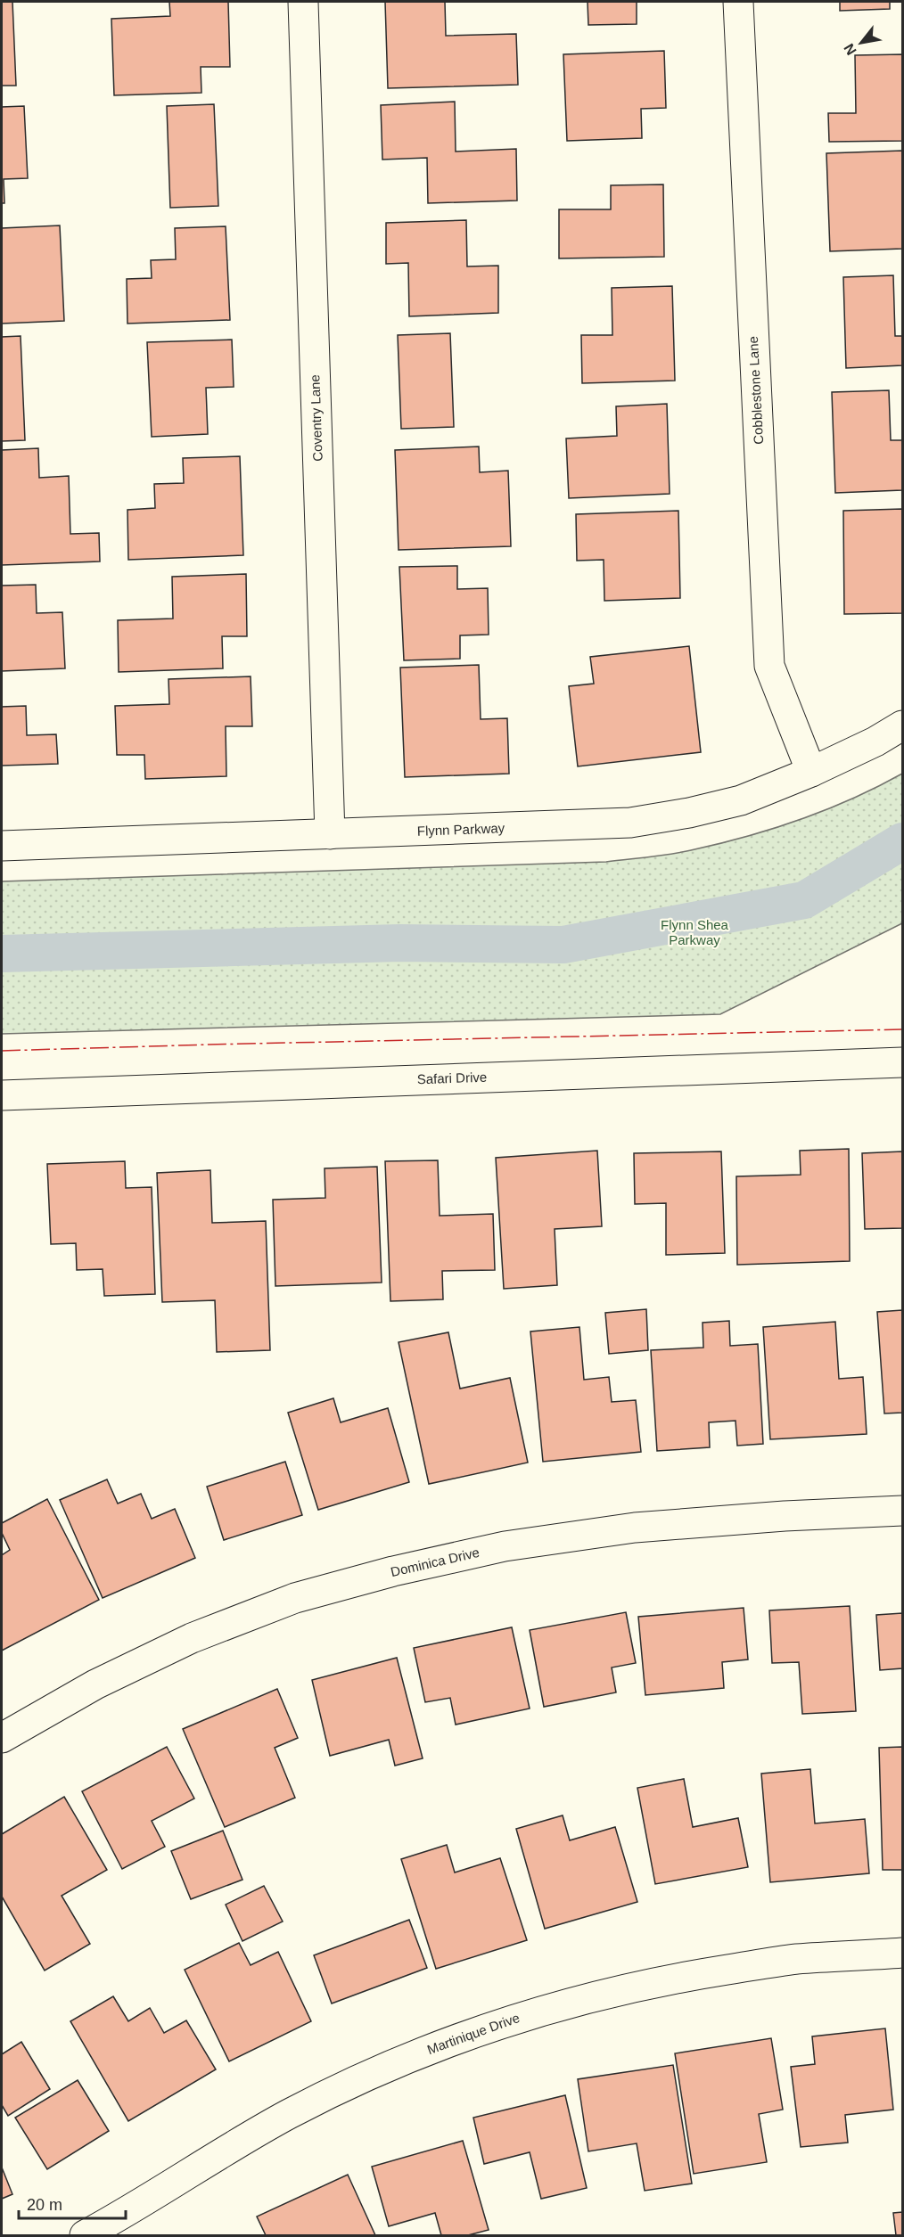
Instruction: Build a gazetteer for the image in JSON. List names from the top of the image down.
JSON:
{
  "streets": {
    "street": [
      "Cobblestone Lane",
      "Coventry Lane",
      "Flynn Parkway",
      "Safari Drive",
      "Dominica Drive",
      "Martinique Drive"
    ]
  },
  "crossings": [
    ["Cobblestone Lane", "Flynn Parkway"],
    ["Coventry Lane", "Flynn Parkway"]
  ],
  "parks": ["Flynn Shea Parkway"],
  "scale_bar": "20 m",
  "north": "bottom left"
}
